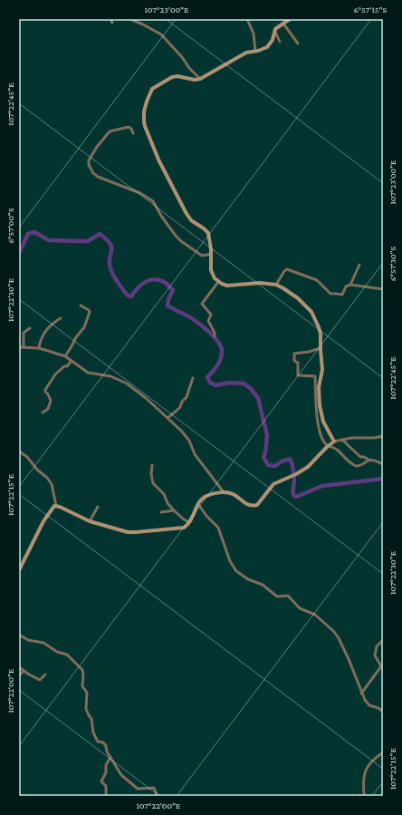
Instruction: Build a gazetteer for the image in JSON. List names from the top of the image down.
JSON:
{
  "coordinates": [
    "107°23'00\"E",
    "6°57'15\"S",
    "107°22'45\"E",
    "6°57'00\"S",
    "6°57'30\"S",
    "107°22'30\"E",
    "107°22'15\"E",
    "107°22'00\"E"
  ]
}
